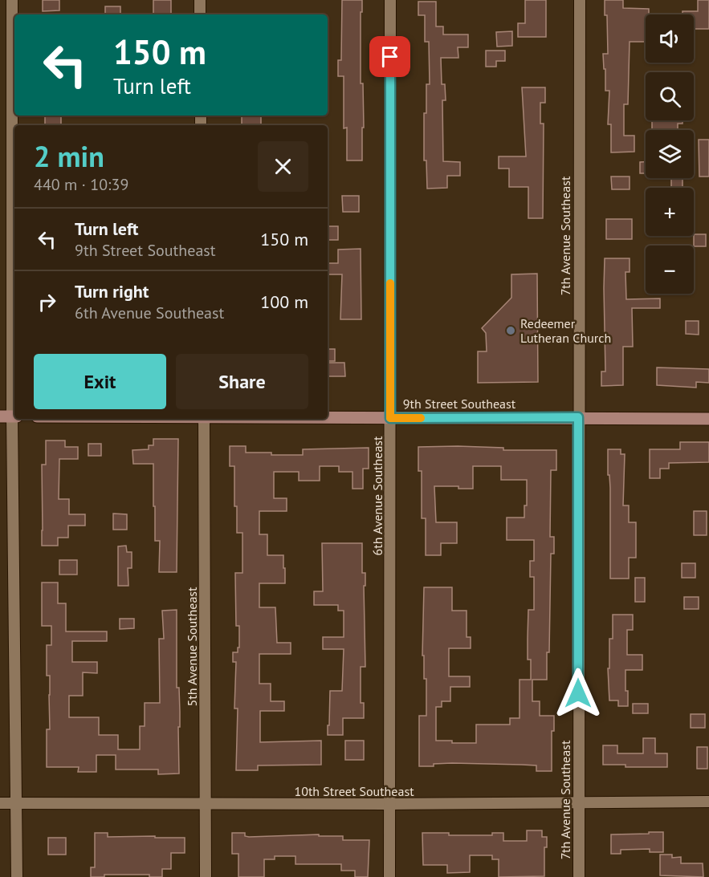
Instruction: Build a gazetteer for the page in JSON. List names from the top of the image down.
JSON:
{
  "streets": {
    "street": [
      "7th Avenue Southeast",
      "9th Street Southeast",
      "6th Avenue Southeast",
      "5th Avenue Southeast",
      "10th Street Southeast"
    ]
  },
  "crossings": [
    ["7th Avenue Southeast", "9th Street Southeast"],
    ["7th Avenue Southeast", "10th Street Southeast"],
    ["9th Street Southeast", "6th Avenue Southeast"],
    ["6th Avenue Southeast", "10th Street Southeast"],
    ["5th Avenue Southeast", "10th Street Southeast"]
  ],
  "places": ["Redeemer Lutheran Church"],
  "page": {
    "map_buttons": ["+", "−"],
    "turn": ["150 m", "Turn left"],
    "heading": ["2 min", "440 m · 10:39"],
    "list": [
      {
        "name": "Turn left",
        "note": "9th Street Southeast",
        "value": "150 m"
      },
      {
        "name": "Turn right",
        "note": "6th Avenue Southeast",
        "value": "100 m"
      }
    ],
    "buttons": ["Exit", "Share"]
  }
}
